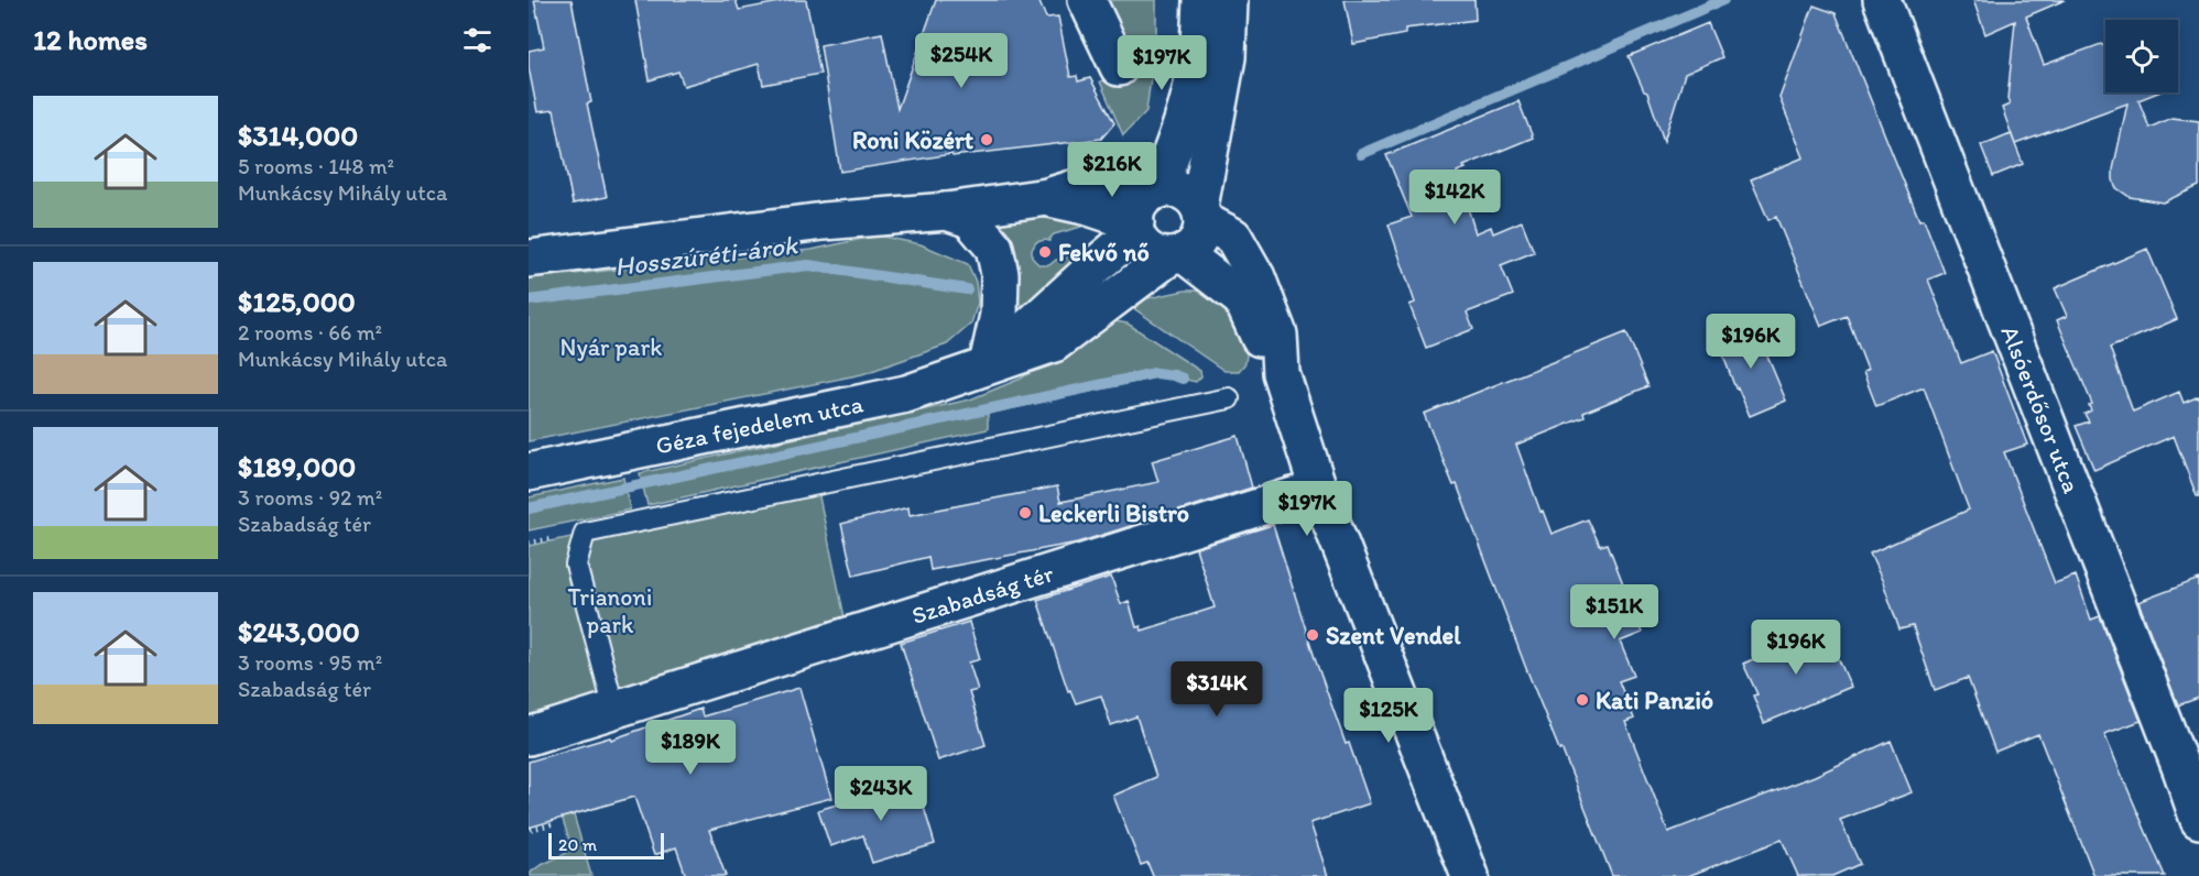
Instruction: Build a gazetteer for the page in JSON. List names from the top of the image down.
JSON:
{
  "streets": {
    "street": ["Alsóerdősor utca", "Géza fejedelem utca", "Szabadság tér"]
  },
  "water": ["Hosszúréti-árok"],
  "parks": ["Nyár park", "Trianoni park"],
  "places": [
    "Roni Közért",
    "Fekvő nő",
    "Leckerli Bistro",
    "Szent Vendel",
    "Kati Panzió"
  ],
  "scale_bar": "20 m",
  "page": {
    "heading": "12 homes",
    "price": [
      "$254K",
      "$197K",
      "$216K",
      "$142K",
      "$196K",
      "$197K",
      "$151K",
      "$196K",
      "$314K",
      "$125K",
      "$189K",
      "$243K"
    ],
    "list": [
      {
        "name": "$314,000",
        "note": "5 rooms · 148 m² · Munkácsy Mihály utca"
      },
      {
        "name": "$125,000",
        "note": "2 rooms · 66 m² · Munkácsy Mihály utca"
      },
      {
        "name": "$189,000",
        "note": "3 rooms · 92 m² · Szabadság tér"
      },
      {
        "name": "$243,000",
        "note": "3 rooms · 95 m² · Szabadság tér"
      }
    ],
    "scale": "20 m"
  }
}
